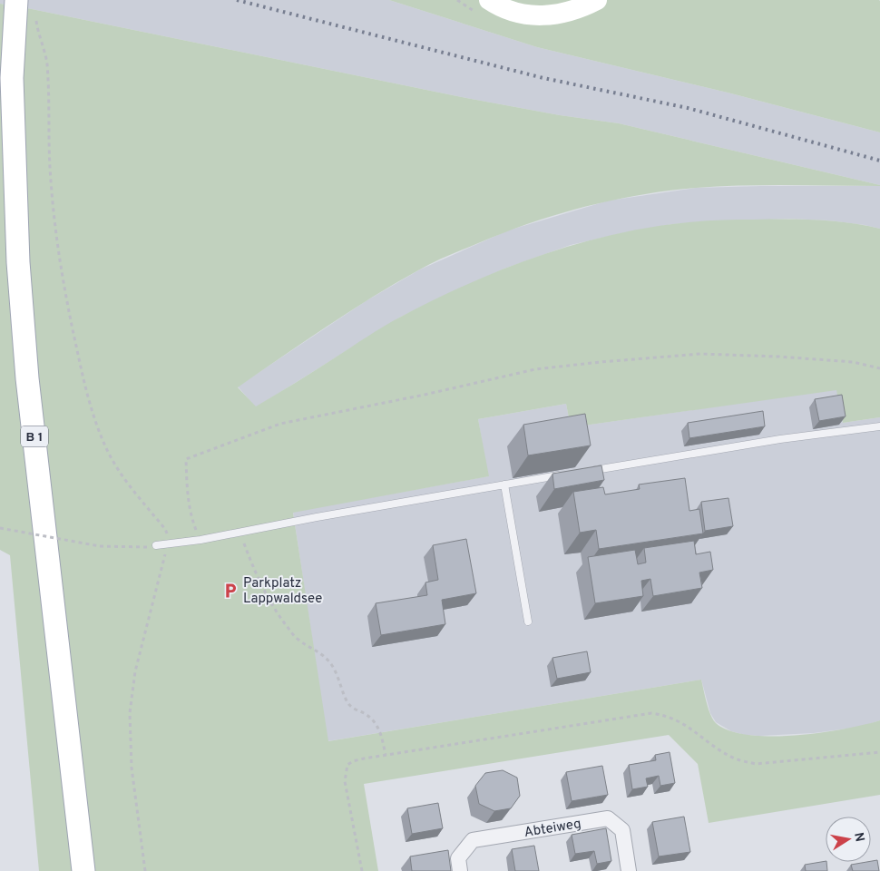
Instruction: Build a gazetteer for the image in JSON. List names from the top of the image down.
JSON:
{
  "streets": {
    "main road": ["B 1"],
    "street": ["Abteiweg"]
  },
  "places": {
    "parking": ["Parkplatz Lappwaldsee"]
  },
  "north": "right"
}
